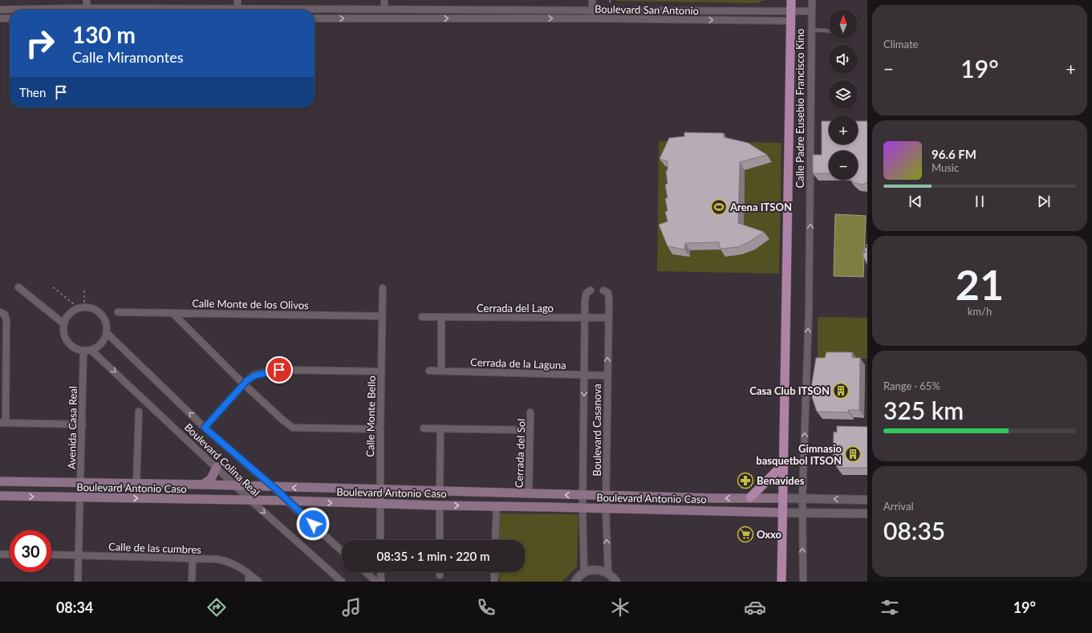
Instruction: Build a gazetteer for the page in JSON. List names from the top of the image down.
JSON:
{
  "streets": {
    "main road": ["Calle Padre Eusebio Francisco Kino", "Boulevard Antonio Caso"],
    "street": [
      "Boulevard San Antonio",
      "Calle Monte de los Olivos",
      "Cerrada del Lago",
      "Cerrada de la Laguna",
      "Calle Monte Bello",
      "Avenida Casa Real",
      "Boulevard Casanova",
      "Cerrada del Sol",
      "Boulevard Colina Real",
      "Calle de las cumbres"
    ]
  },
  "crossings": [
    ["Boulevard San Antonio", "Calle Padre Eusebio Francisco Kino"],
    ["Calle Padre Eusebio Francisco Kino", "Boulevard Antonio Caso"],
    ["Calle Monte de los Olivos", "Calle Monte Bello"],
    ["Cerrada del Lago", "Boulevard Casanova"],
    ["Cerrada de la Laguna", "Boulevard Casanova"],
    ["Calle Monte Bello", "Boulevard Antonio Caso"],
    ["Avenida Casa Real", "Boulevard Colina Real"],
    ["Avenida Casa Real", "Boulevard Antonio Caso"],
    ["Avenida Casa Real", "Calle de las cumbres"],
    ["Boulevard Casanova", "Boulevard Antonio Caso"],
    ["Cerrada del Sol", "Boulevard Antonio Caso"],
    ["Boulevard Colina Real", "Boulevard Antonio Caso"]
  ],
  "places": {
    "sports": ["Arena ITSON"],
    "building": ["Casa Club ITSON", "Gimnasio basquetbol ITSON"],
    "pharmacy": ["Benavides"],
    "supermarket": ["Oxxo"]
  },
  "north": "top",
  "page": {
    "tile": [
      "Climate",
      ["21", "km/h"],
      ["Range · 65%", "325 km"],
      ["Arrival", "08:35"]
    ],
    "map_buttons": ["+", "−"],
    "turn": ["130 m", "Calle Miramontes"],
    "heat": ["−", "19°", "+"],
    "then": "Then",
    "song": ["96.6 FM", "Music"],
    "limit": "30",
    "trip": "08:35 · 1 min · 220 m",
    "tabs": ["08:34", "19°"]
  }
}
